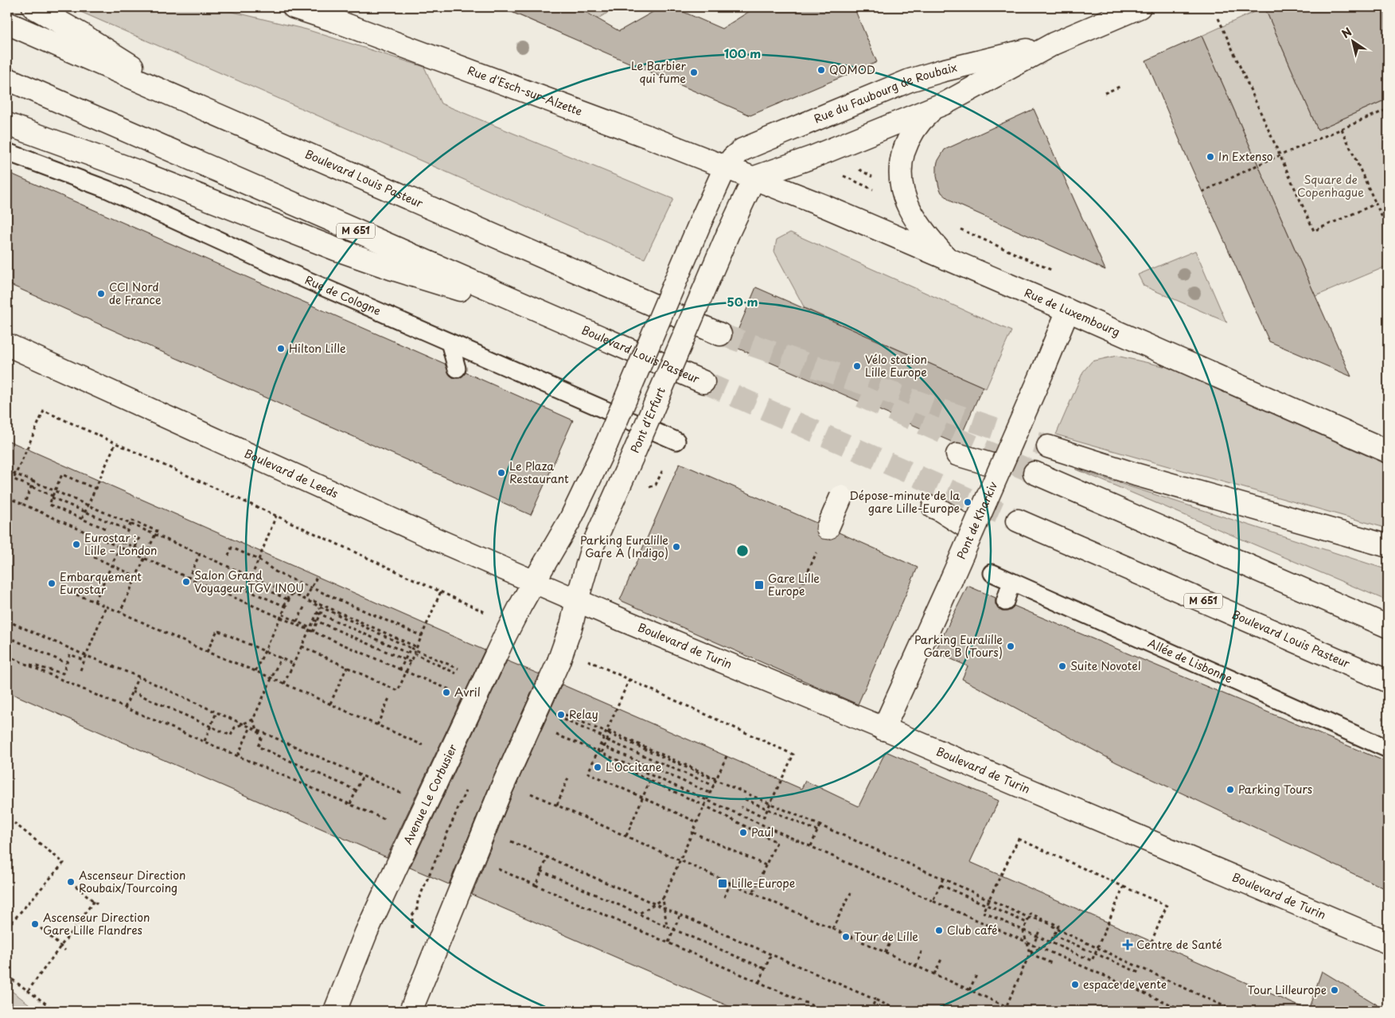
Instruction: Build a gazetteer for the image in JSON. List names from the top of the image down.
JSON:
{
  "streets": {
    "main road": [
      "Rue d'Esch-sur-Alzette",
      "Rue du Faubourg de Roubaix",
      "Boulevard Louis Pasteur",
      "M 651",
      "Rue de Luxembourg",
      "Pont d'Erfurt",
      "Boulevard de Leeds",
      "Pont de Kharkiv",
      "Boulevard de Turin",
      "Avenue Le Corbusier"
    ],
    "lane": ["Rue de Cologne", "Allée de Lisbonne"]
  },
  "crossings": [
    ["Rue d'Esch-sur-Alzette", "Rue du Faubourg de Roubaix"],
    ["Rue d'Esch-sur-Alzette", "Rue de Luxembourg"],
    ["Rue d'Esch-sur-Alzette", "Pont d'Erfurt"],
    ["Rue du Faubourg de Roubaix", "Rue de Luxembourg"],
    ["Rue du Faubourg de Roubaix", "Pont d'Erfurt"],
    ["Rue de Luxembourg", "Pont d'Erfurt"],
    ["Rue de Luxembourg", "Pont de Kharkiv"],
    ["Pont d'Erfurt", "Boulevard de Leeds"],
    ["Pont d'Erfurt", "Boulevard de Turin"],
    ["Boulevard de Leeds", "Boulevard de Turin"],
    ["Boulevard de Leeds", "Avenue Le Corbusier"],
    ["Pont de Kharkiv", "Boulevard de Turin"]
  ],
  "parks": ["Square de Copenhague"],
  "places": {
    "other": [
      "QOMOD",
      "Le Barbier qui fume",
      "In Extenso",
      "CCI Nord de France",
      "Hilton Lille",
      "Vélo station Lille Europe",
      "Le Plaza Restaurant",
      "Dépose-minute de la gare Lille-Europe",
      "Eurostar : Lille – London",
      "Parking Euralille Gare A (Indigo)",
      "Salon Grand Voyageur TGV INOU",
      "Embarquement Eurostar",
      "Parking Euralille Gare B (Tours)",
      "Suite Novotel",
      "Avril",
      "Relay",
      "L'Occitane",
      "Parking Tours",
      "Paul",
      "Ascenseur Direction Roubaix/Tourcoing",
      "Ascenseur Direction Gare Lille Flandres",
      "Club café",
      "Tour de Lille",
      "espace de vente",
      "Tour Lilleurope"
    ],
    "transit": ["Gare Lille Europe", "Lille-Europe"],
    "health": ["Centre de Santé"]
  },
  "north": "top left",
  "rings": ["100 m", "50 m"]
}
